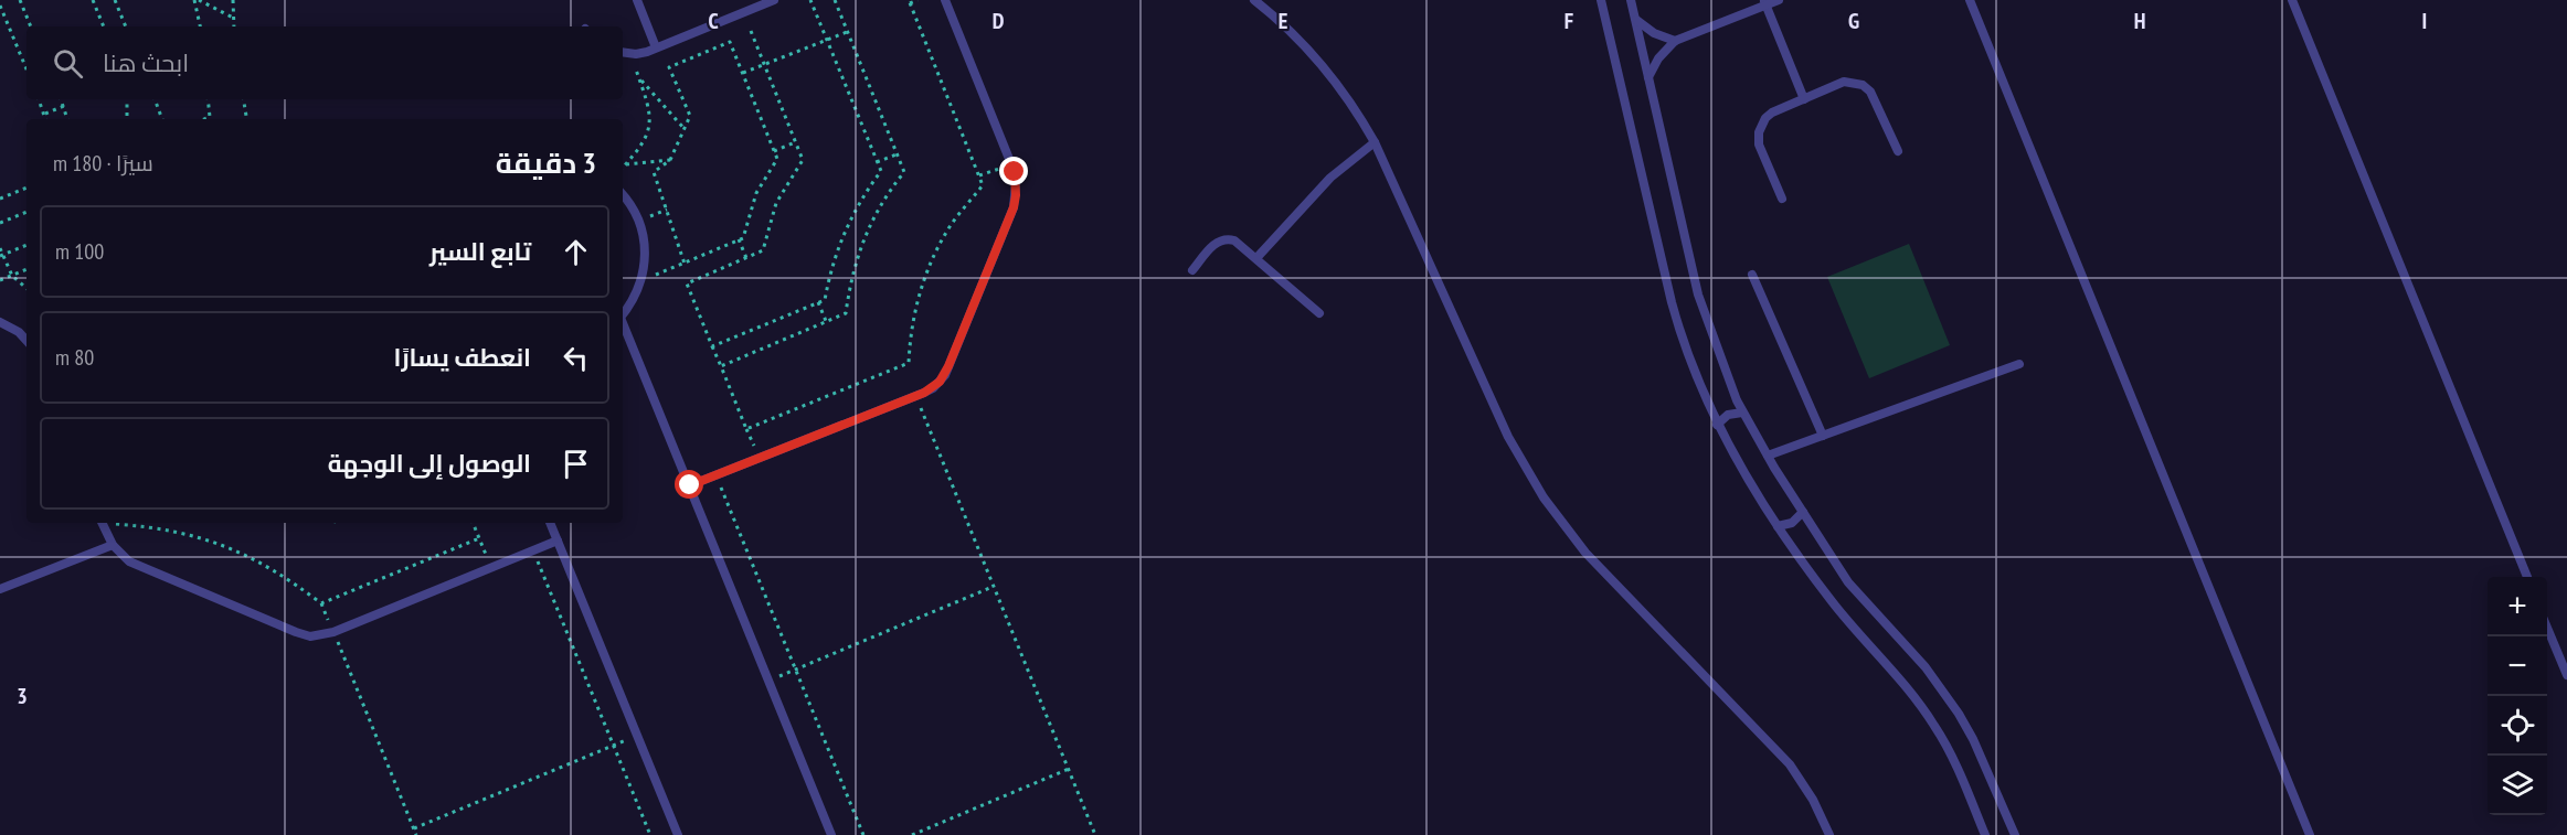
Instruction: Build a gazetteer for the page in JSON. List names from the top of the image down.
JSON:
{
  "page": {
    "search": "ابحث هنا",
    "heading": ["3 دقيقة", "سيرًا · 180 m"],
    "list": [
      ["تابع السير", "100 m"],
      ["انعطف يسارًا", "80 m"],
      "الوصول إلى الوجهة"
    ],
    "map_buttons": ["+", "−"]
  },
  "grid": {
    "columns": [
      "C",
      "D",
      "E",
      "F",
      "G",
      "H",
      "I"
    ],
    "rows": ["3"]
  }
}
